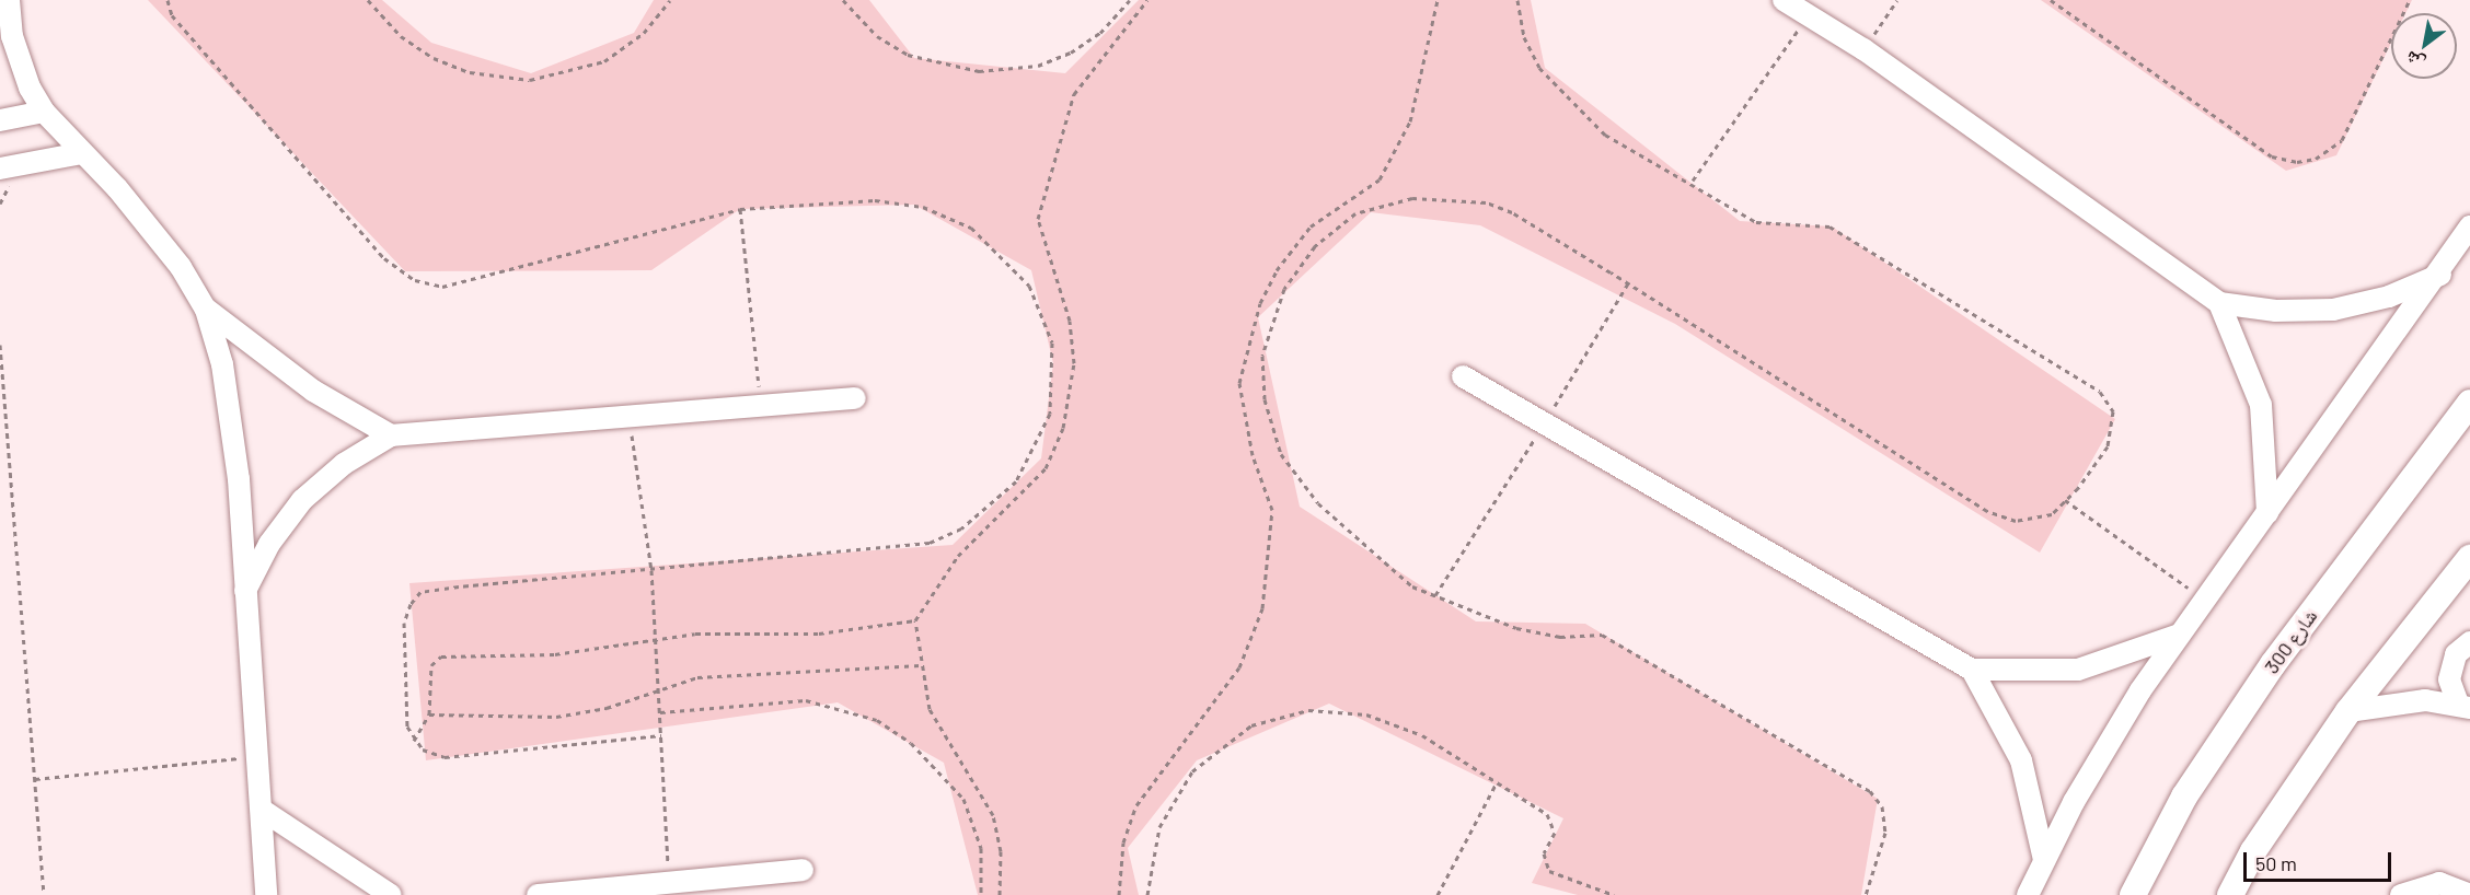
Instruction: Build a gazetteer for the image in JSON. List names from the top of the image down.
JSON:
{
  "streets": {
    "street": ["شارع 300"]
  },
  "scale_bar": "50 m",
  "north": "bottom left"
}
